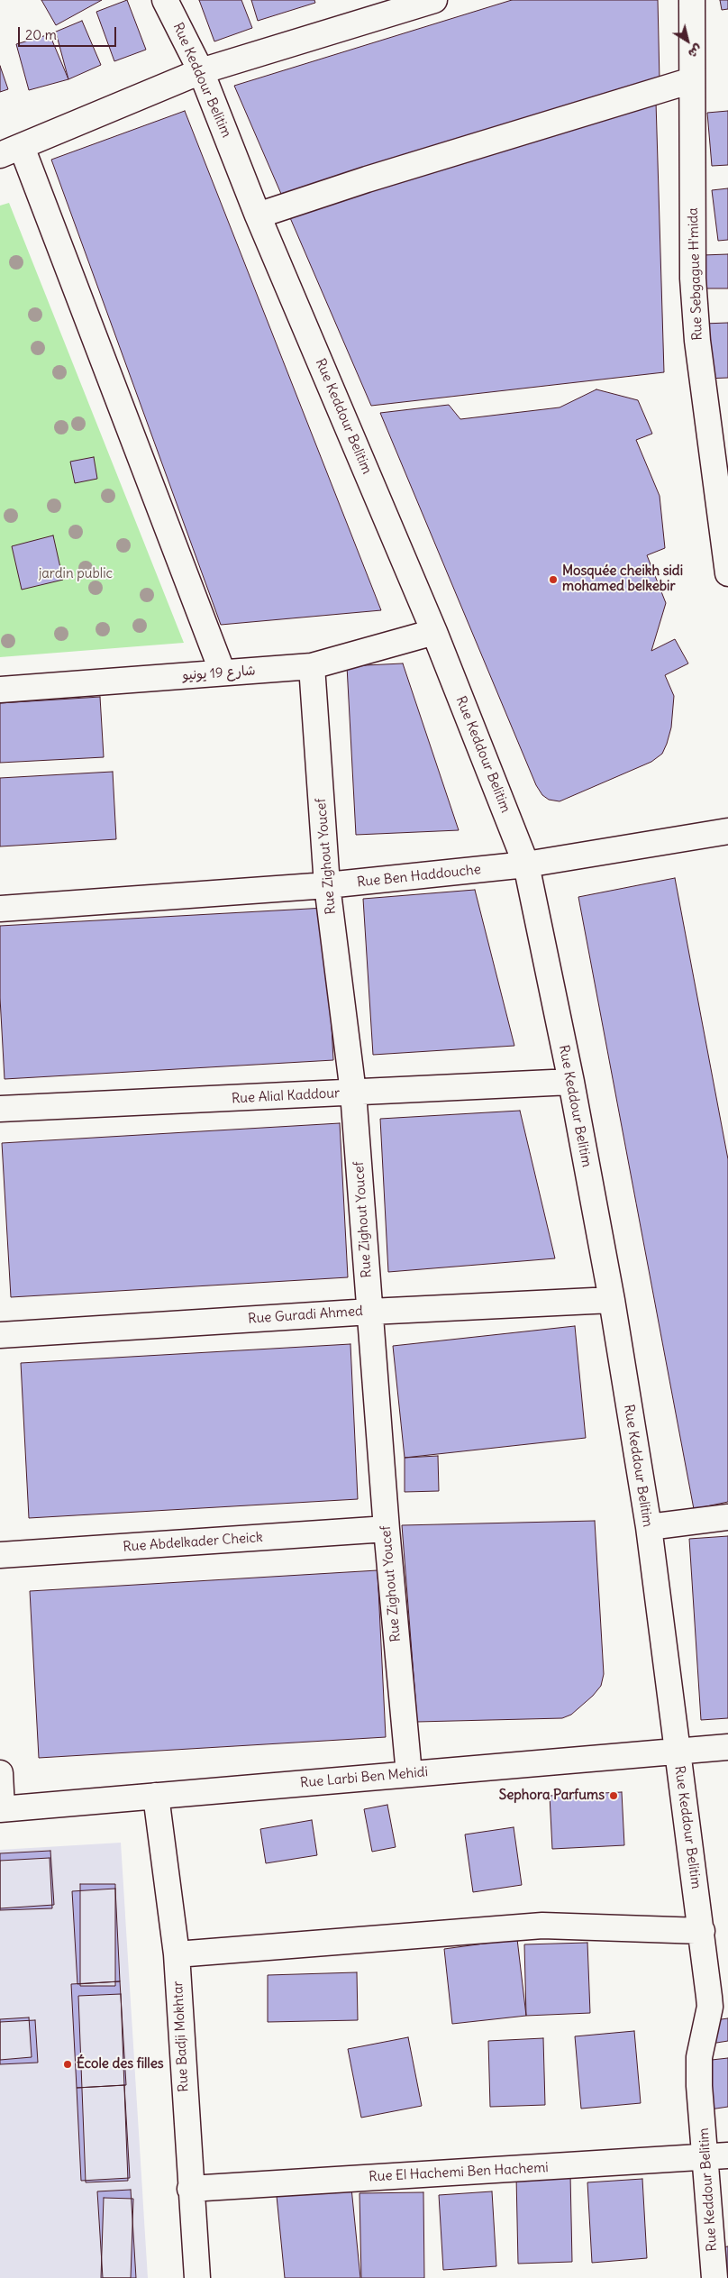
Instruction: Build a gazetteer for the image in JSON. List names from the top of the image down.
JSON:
{
  "streets": {
    "street": [
      "Rue Keddour Belitim",
      "Rue Sebgague H'mida",
      "شارع 19 يونيو",
      "Rue Zighout Youcef",
      "Rue Ben Haddouche",
      "Rue Alial Kaddour",
      "Rue Guradi Ahmed",
      "Rue Abdelkader Cheick",
      "Rue Larbi Ben Mehidi",
      "Rue Badji Mokhtar",
      "Rue El Hachemi Ben Hachemi"
    ]
  },
  "crossings": [
    ["Rue Keddour Belitim", "شارع 19 يونيو"],
    ["Rue Keddour Belitim", "Rue Ben Haddouche"],
    ["Rue Keddour Belitim", "Rue Alial Kaddour"],
    ["Rue Keddour Belitim", "Rue Guradi Ahmed"],
    ["Rue Keddour Belitim", "Rue Larbi Ben Mehidi"],
    ["Rue Keddour Belitim", "Rue El Hachemi Ben Hachemi"],
    ["شارع 19 يونيو", "Rue Zighout Youcef"],
    ["Rue Zighout Youcef", "Rue Ben Haddouche"],
    ["Rue Zighout Youcef", "Rue Alial Kaddour"],
    ["Rue Zighout Youcef", "Rue Guradi Ahmed"],
    ["Rue Zighout Youcef", "Rue Abdelkader Cheick"],
    ["Rue Zighout Youcef", "Rue Larbi Ben Mehidi"],
    ["Rue Larbi Ben Mehidi", "Rue Badji Mokhtar"],
    ["Rue Badji Mokhtar", "Rue El Hachemi Ben Hachemi"]
  ],
  "parks": ["jardin public"],
  "places": ["Mosquée cheikh sidi mohamed belkebir", "Sephora Parfums", "École des filles"],
  "scale_bar": "20 m",
  "north": "bottom right"
}
